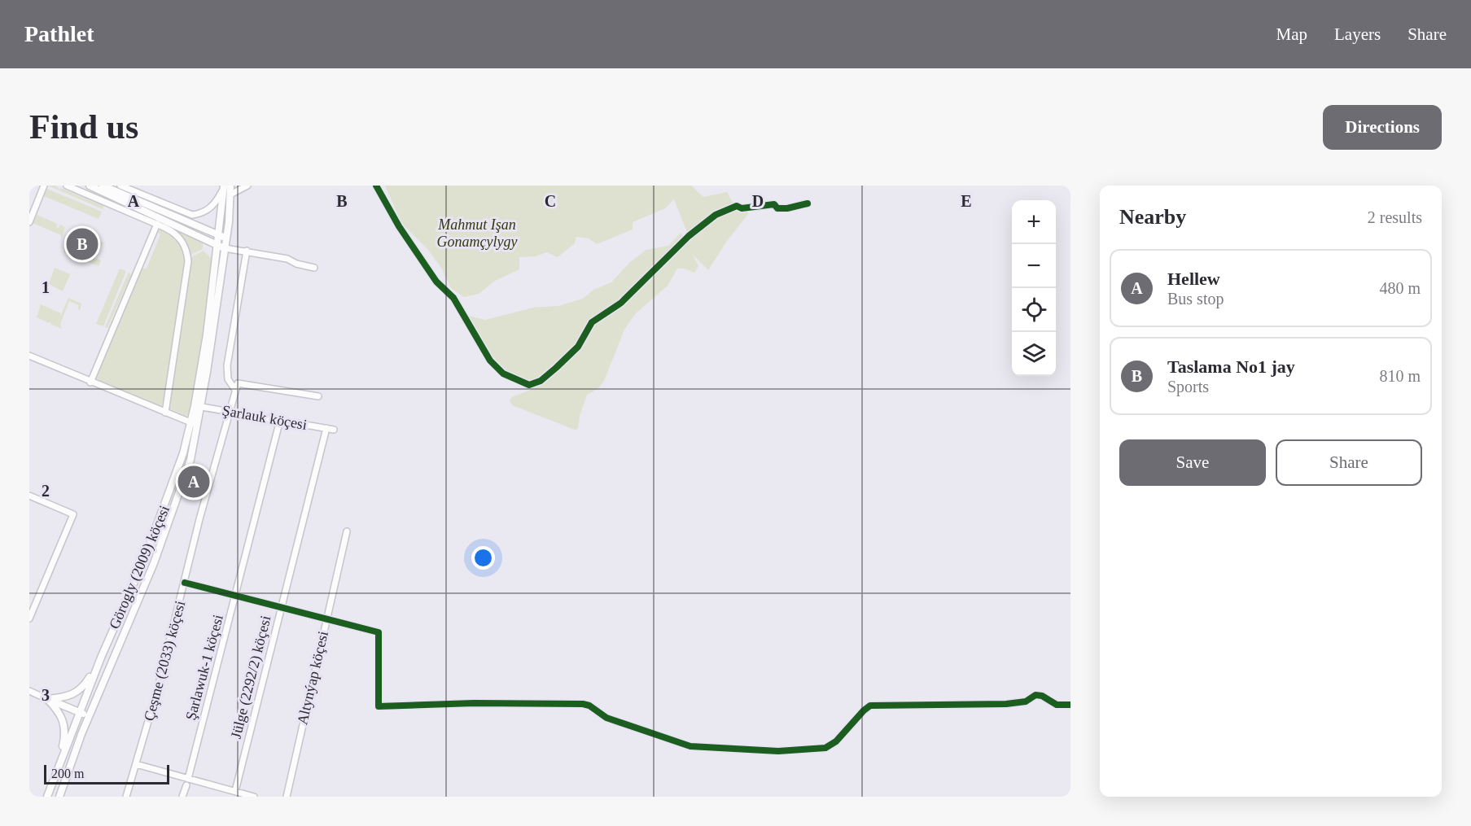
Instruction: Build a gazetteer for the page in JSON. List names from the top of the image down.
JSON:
{
  "streets": {
    "main road": ["Görogly (2009) köçesi"],
    "street": [
      "Şarlauk köçesi",
      "Çeşme (2033) köçesi",
      "Şarlawuk-1 köçesi",
      "Jülge (2292/2) köçesi",
      "Altynýap köçesi"
    ]
  },
  "crossings": [
    ["Şarlauk köçesi", "Görogly (2009) köçesi"],
    ["Şarlauk köçesi", "Çeşme (2033) köçesi"],
    ["Şarlauk köçesi", "Şarlawuk-1 köçesi"],
    ["Şarlauk köçesi", "Jülge (2292/2) köçesi"]
  ],
  "parks": ["Mahmut Işan Gonamçylygy"],
  "scale_bar": "200 m",
  "page": {
    "header": "Pathlet",
    "nav": ["Map", "Layers", "Share"],
    "buttons": [
      "Directions",
      ["Save", "Share"]
    ],
    "title": "Find us",
    "heading": ["Nearby", "2 results"],
    "map_buttons": ["+", "−"],
    "pins": ["B", "A"],
    "list": [
      {
        "mark": "A",
        "name": "Hellew",
        "note": "Bus stop",
        "value": "480 m"
      },
      {
        "mark": "B",
        "name": "Taslama No1 jay",
        "note": "Sports",
        "value": "810 m"
      }
    ],
    "scale": "200 m"
  },
  "grid": {
    "columns": [
      "A",
      "B",
      "C",
      "D",
      "E"
    ],
    "rows": ["1", "2", "3"]
  }
}
